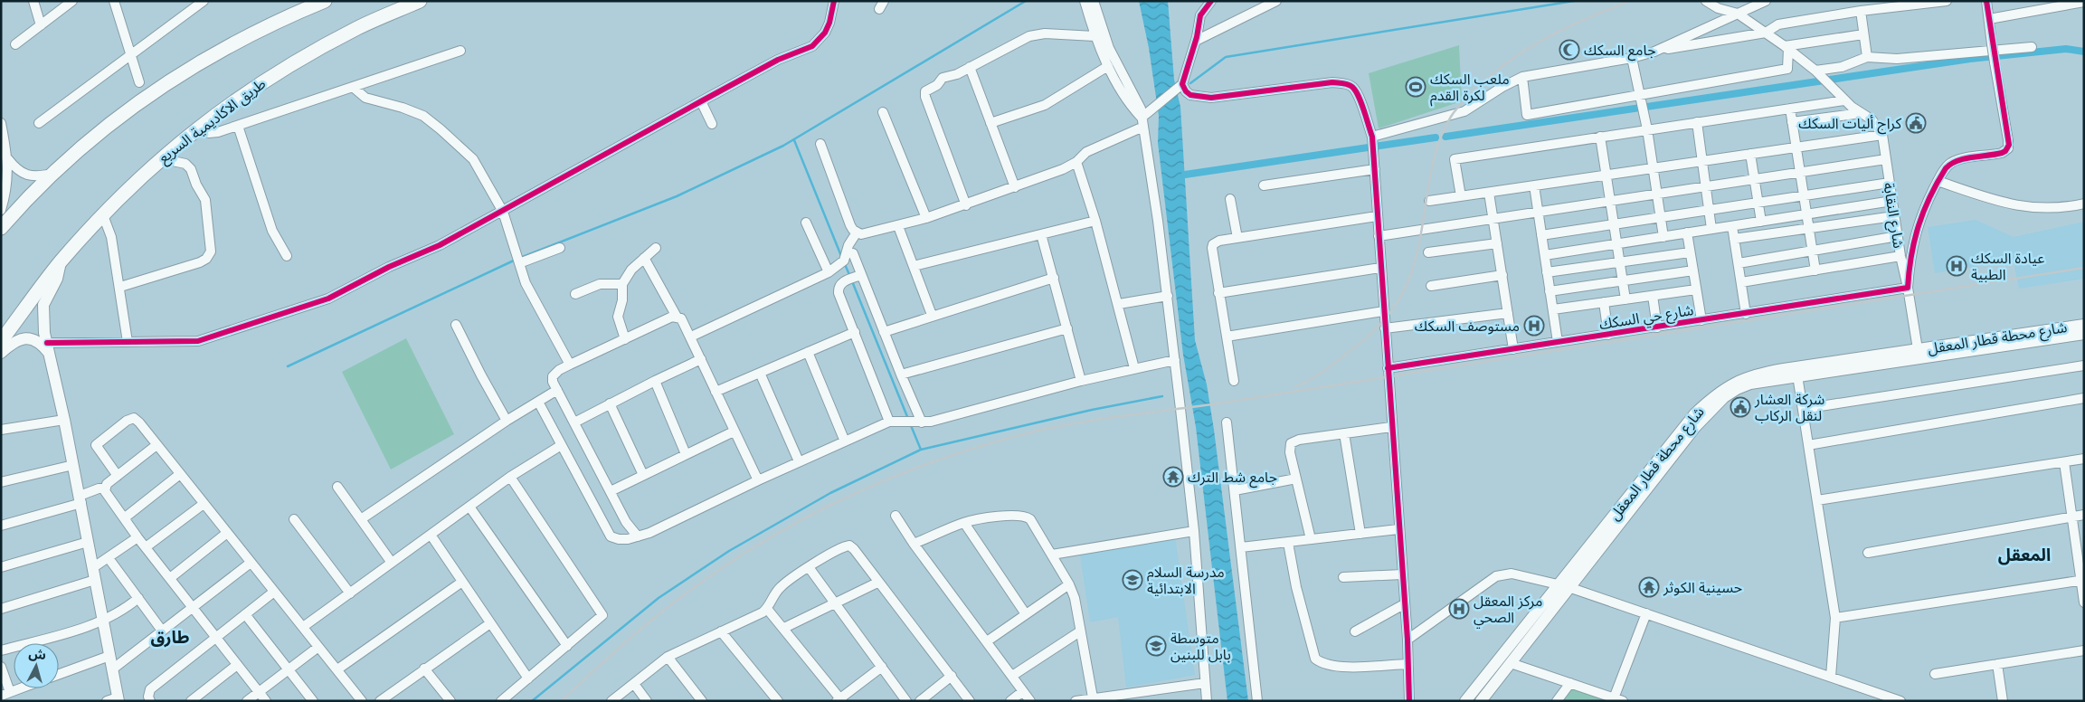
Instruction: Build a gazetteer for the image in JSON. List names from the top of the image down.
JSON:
{
  "streets": {
    "highway": ["طريق الاكاديمية السريع"],
    "main road": ["شارع محطة قطار المعقل"],
    "street": ["شارع النقابة", "شارع حي السكك"]
  },
  "crossings": [
    ["شارع النقابة", "شارع حي السكك"],
    ["شارع النقابة", "شارع محطة قطار المعقل"]
  ],
  "districts": ["المعقل", "طارق"],
  "places": {
    "mosque": ["جامع السكك"],
    "sports": ["ملعب السكك لكرة القدم"],
    "public building": ["كراج أليات السكك", "شركة العشار لنقل الركاب"],
    "hospital": ["عيادة السكك الطبية", "مستوصف السكك", "مركز المعقل الصحي"],
    "temple": ["جامع شط الترك", "حسينية الكوثر"],
    "school or university": ["مدرسة السلام الابتدائية", "متوسطة بابل للبنين"]
  },
  "north": "top"
}
